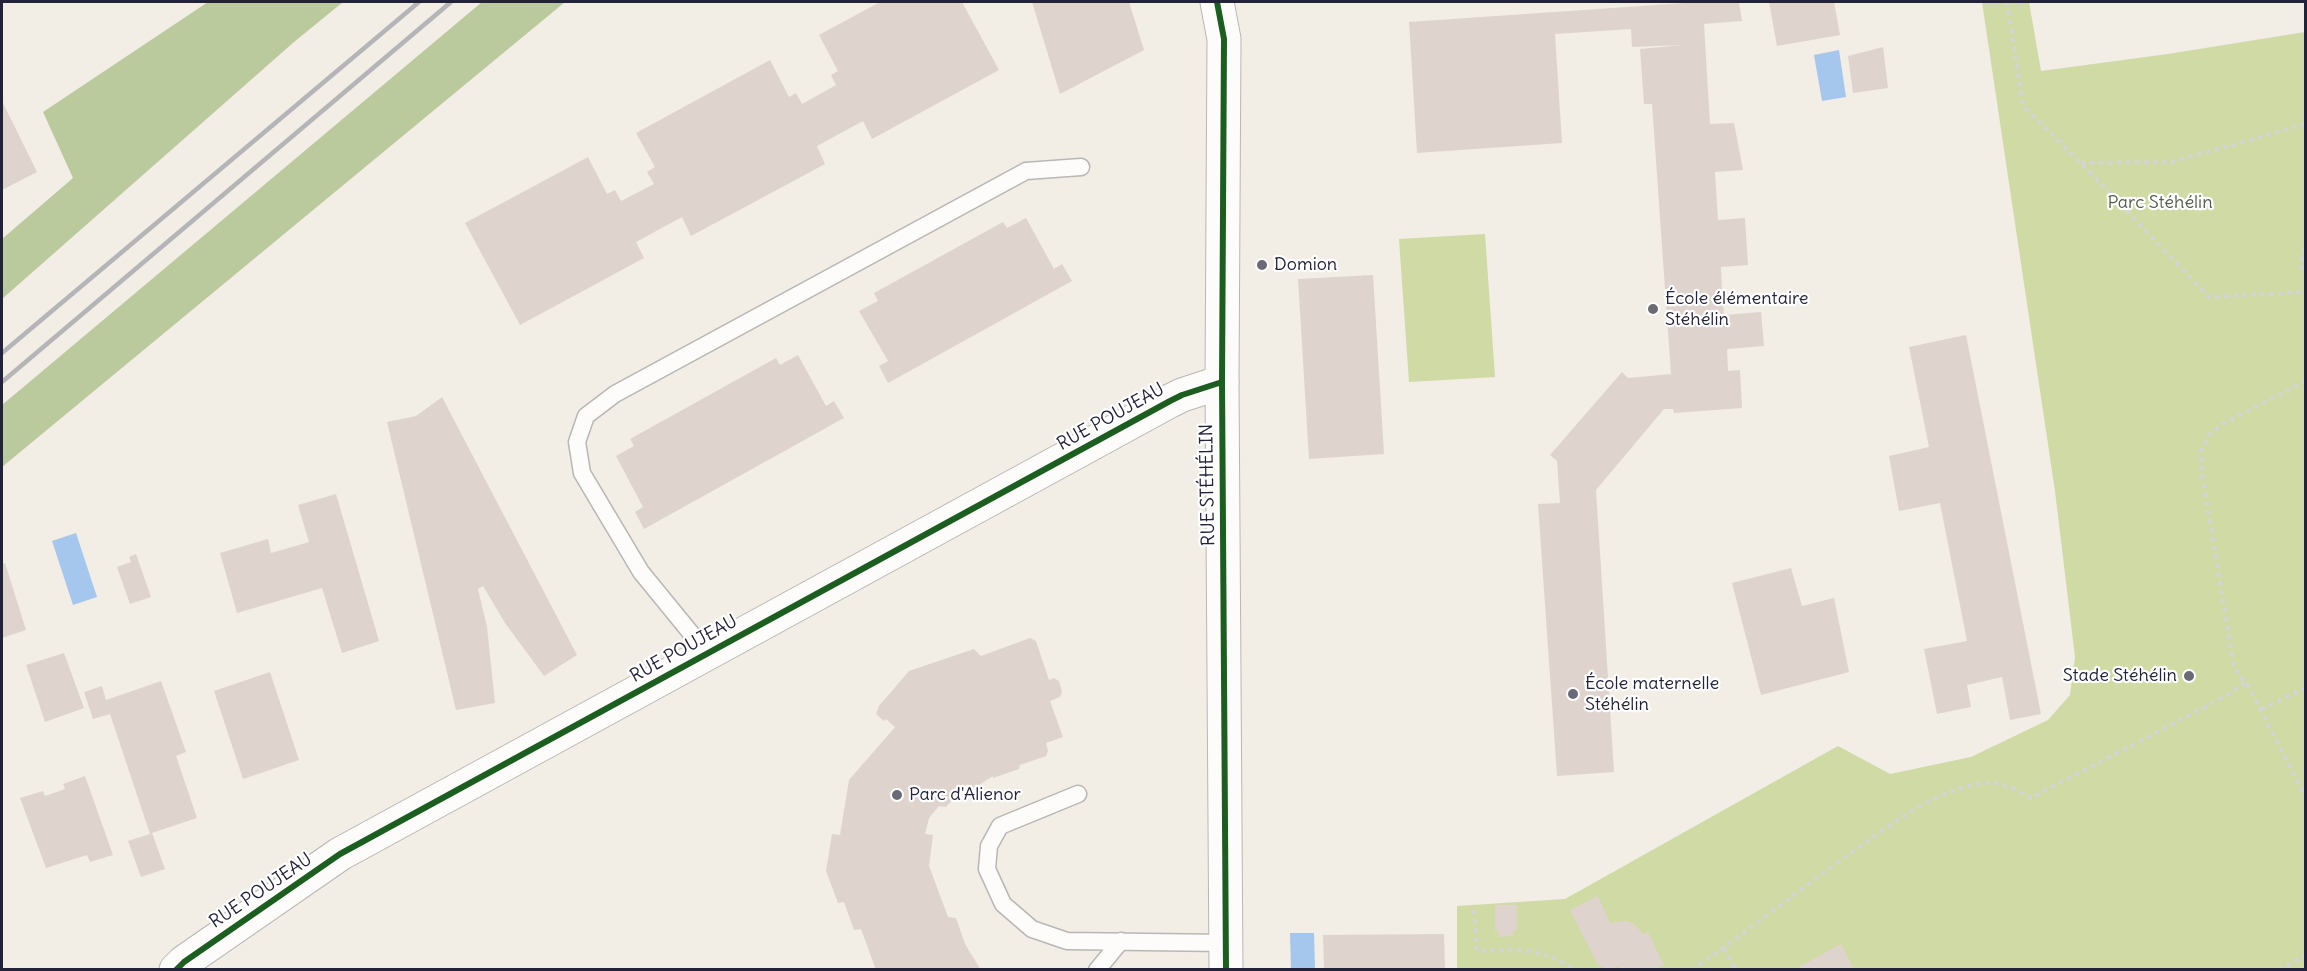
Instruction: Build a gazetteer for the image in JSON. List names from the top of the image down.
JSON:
{
  "streets": {
    "street": ["RUE POUJEAU", "RUE STÉHÉLIN"]
  },
  "crossings": [
    ["RUE POUJEAU", "RUE STÉHÉLIN"]
  ],
  "parks": ["Parc Stéhélin"],
  "places": [
    "Domion",
    "École élémentaire Stéhélin",
    "Stade Stéhélin",
    "École maternelle Stéhélin",
    "Parc d'Alienor"
  ]
}
